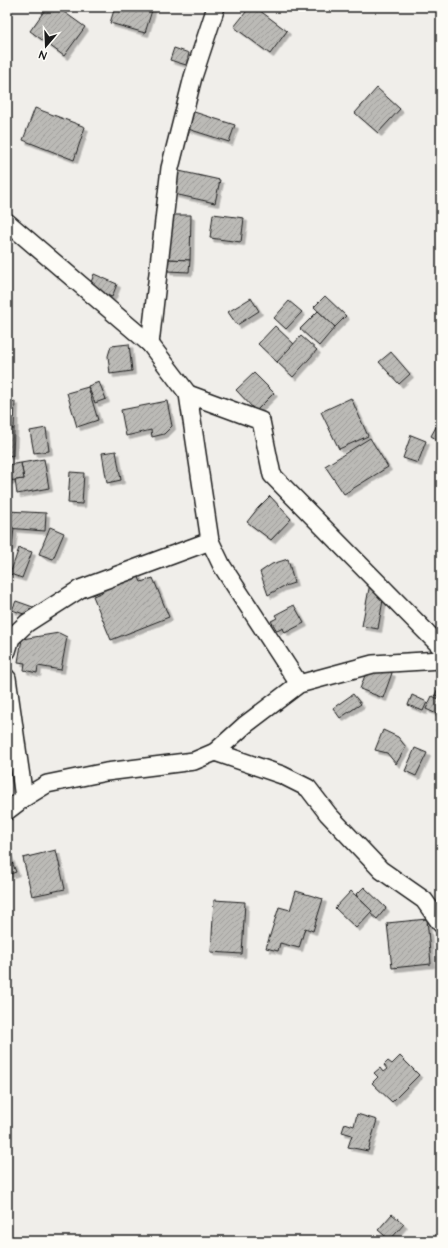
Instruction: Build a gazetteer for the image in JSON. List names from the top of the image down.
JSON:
{
  "north": "bottom"
}
